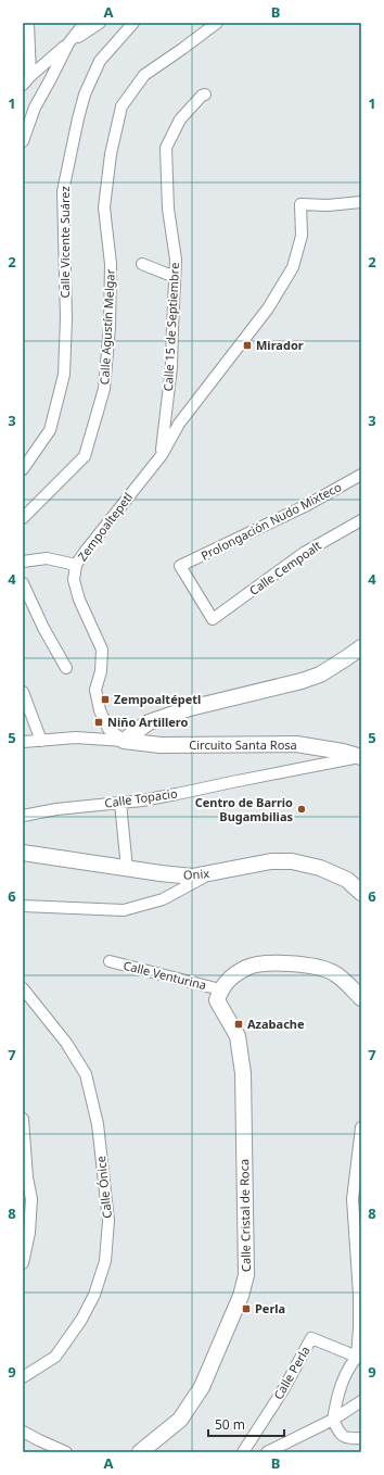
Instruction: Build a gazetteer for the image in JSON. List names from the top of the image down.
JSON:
{
  "streets": {
    "street": [
      "Calle Vicente Suárez",
      "Calle Agustín Melgar",
      "Calle 15 de Septiembre",
      "Prolongación Nudo Mixteco",
      "Zempoaltepetl",
      "Calle Cempoalt",
      "Circuito Santa Rosa",
      "Calle Topacio",
      "Onix",
      "Calle Venturina",
      "Calle Ónice",
      "Calle Cristal de Roca",
      "Calle Perla"
    ]
  },
  "crossings": [
    ["Calle 15 de Septiembre", "Zempoaltepetl"],
    ["Prolongación Nudo Mixteco", "Calle Cempoalt"],
    ["Zempoaltepetl", "Circuito Santa Rosa"],
    ["Circuito Santa Rosa", "Calle Topacio"],
    ["Calle Venturina", "Calle Cristal de Roca"]
  ],
  "places": {
    "transit": [
      "Mirador",
      "Zempoaltépetl",
      "Niño Artillero",
      "Azabache",
      "Perla"
    ],
    "other": ["Centro de Barrio Bugambilias"]
  },
  "scale_bar": "50 m",
  "grid": {
    "columns": ["A", "B"],
    "rows": [
      "1",
      "2",
      "3",
      "4",
      "5",
      "6",
      "7",
      "8",
      "9"
    ]
  }
}
